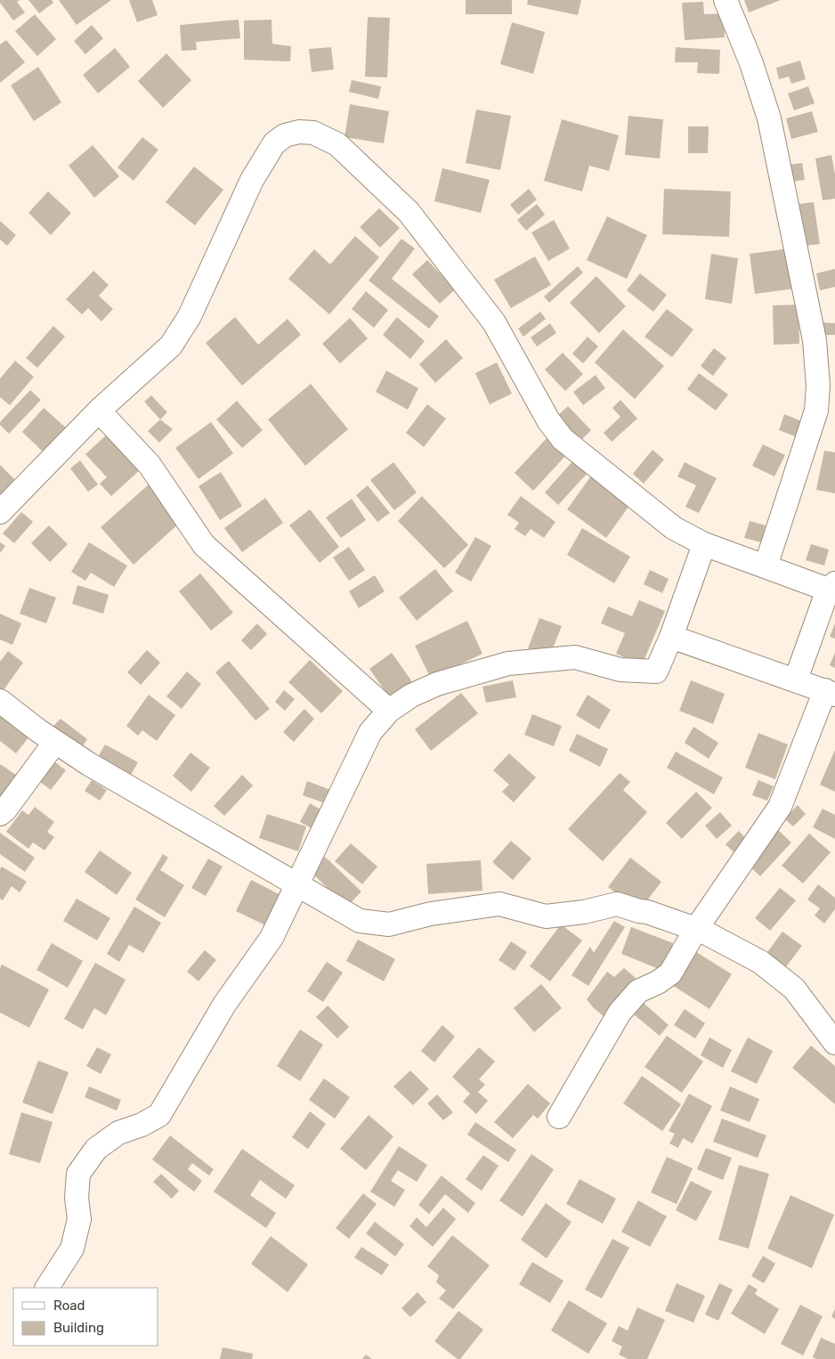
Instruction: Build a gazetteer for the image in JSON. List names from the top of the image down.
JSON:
{
  "legend": ["Road", "Building"]
}
